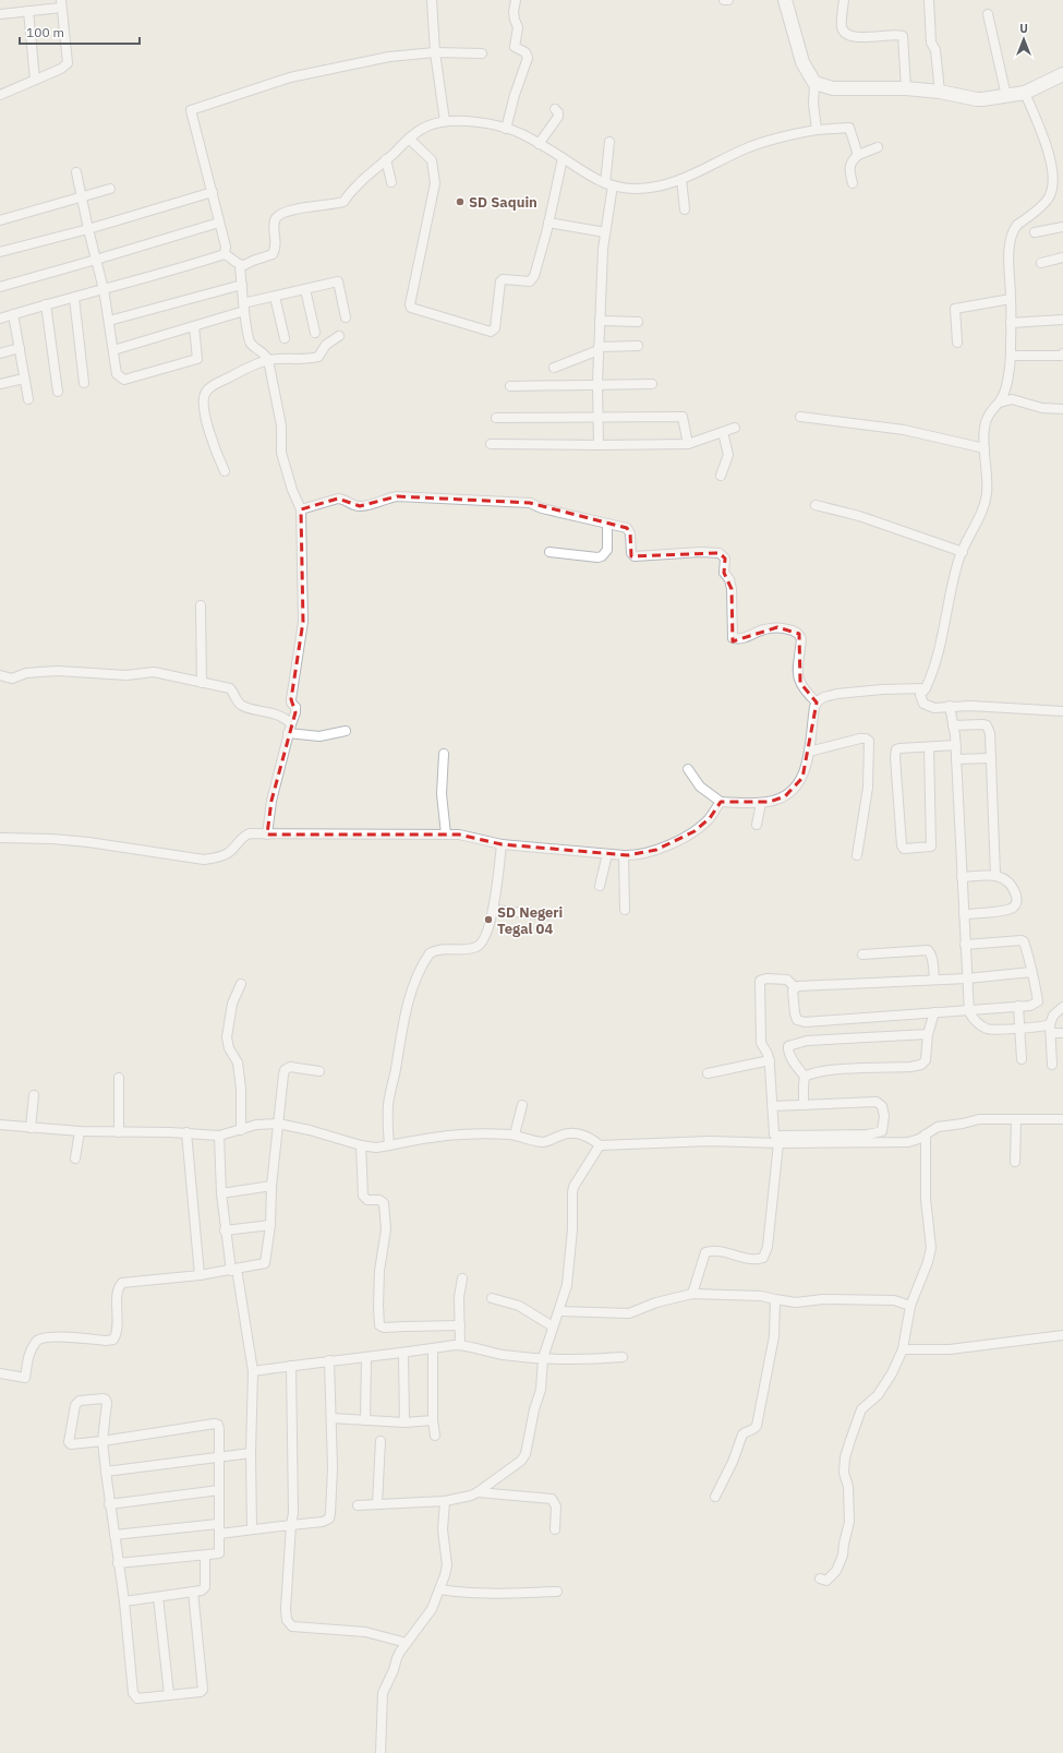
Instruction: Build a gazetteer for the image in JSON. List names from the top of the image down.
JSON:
{
  "places": ["SD Saquin", "SD Negeri Tegal 04"],
  "scale_bar": "100 m",
  "north": "top"
}
